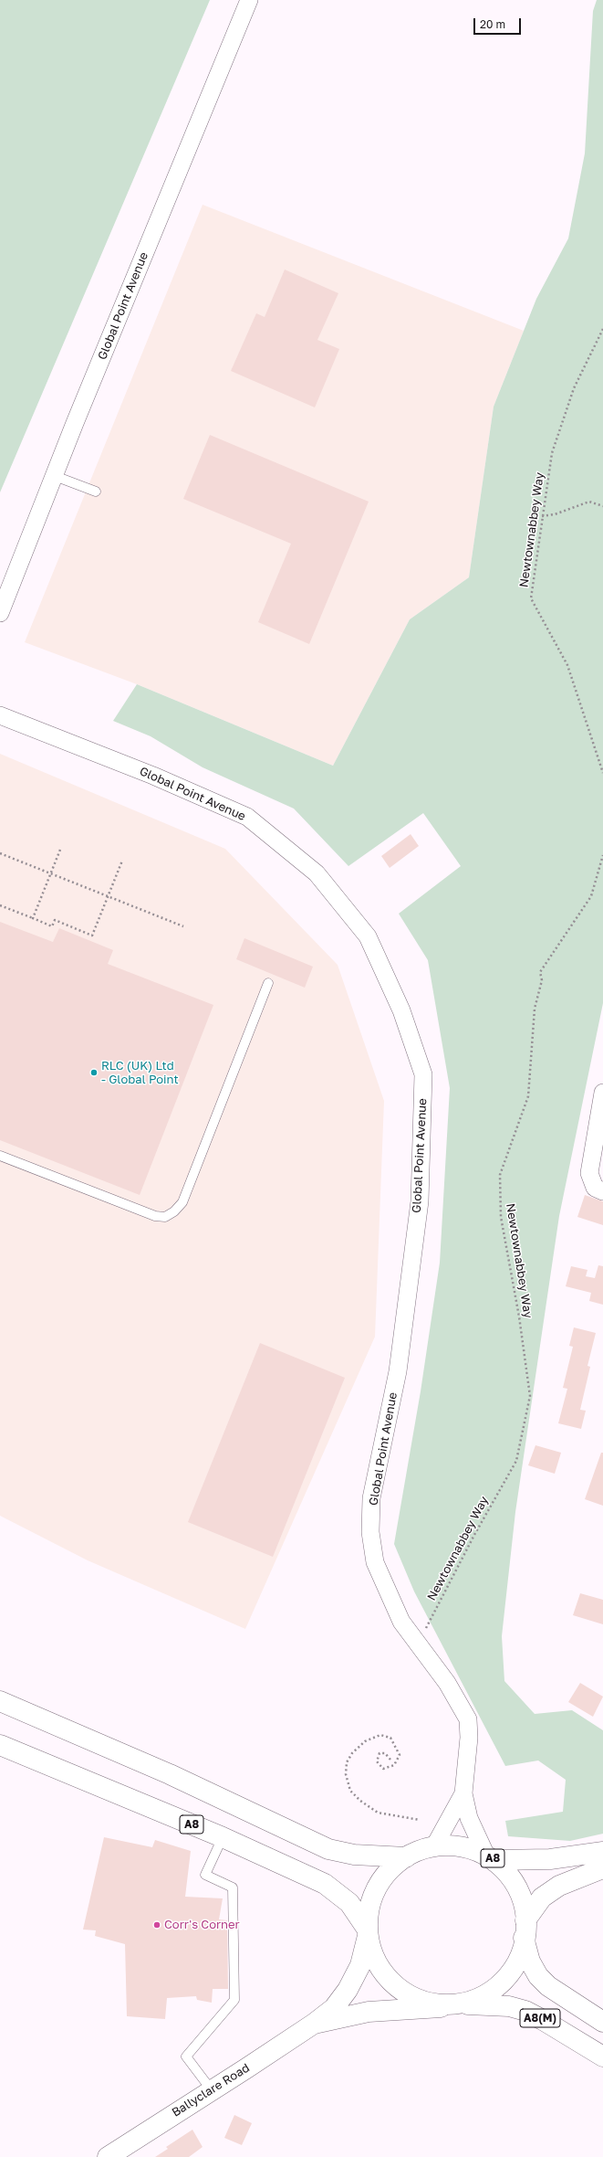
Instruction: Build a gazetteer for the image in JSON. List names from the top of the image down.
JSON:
{
  "streets": {
    "main road": ["A8", "A8(M)", "Ballyclare Road"],
    "street": ["Global Point Avenue"],
    "path": ["Newtownabbey Way"]
  },
  "crossings": [
    ["Global Point Avenue", "Newtownabbey Way"],
    ["Global Point Avenue", "A8"],
    ["A8", "A8(M)"],
    ["A8", "Ballyclare Road"]
  ],
  "places": ["RLC (UK) Ltd - Global Point", "Corr's Corner"],
  "scale_bar": "20 m"
}
